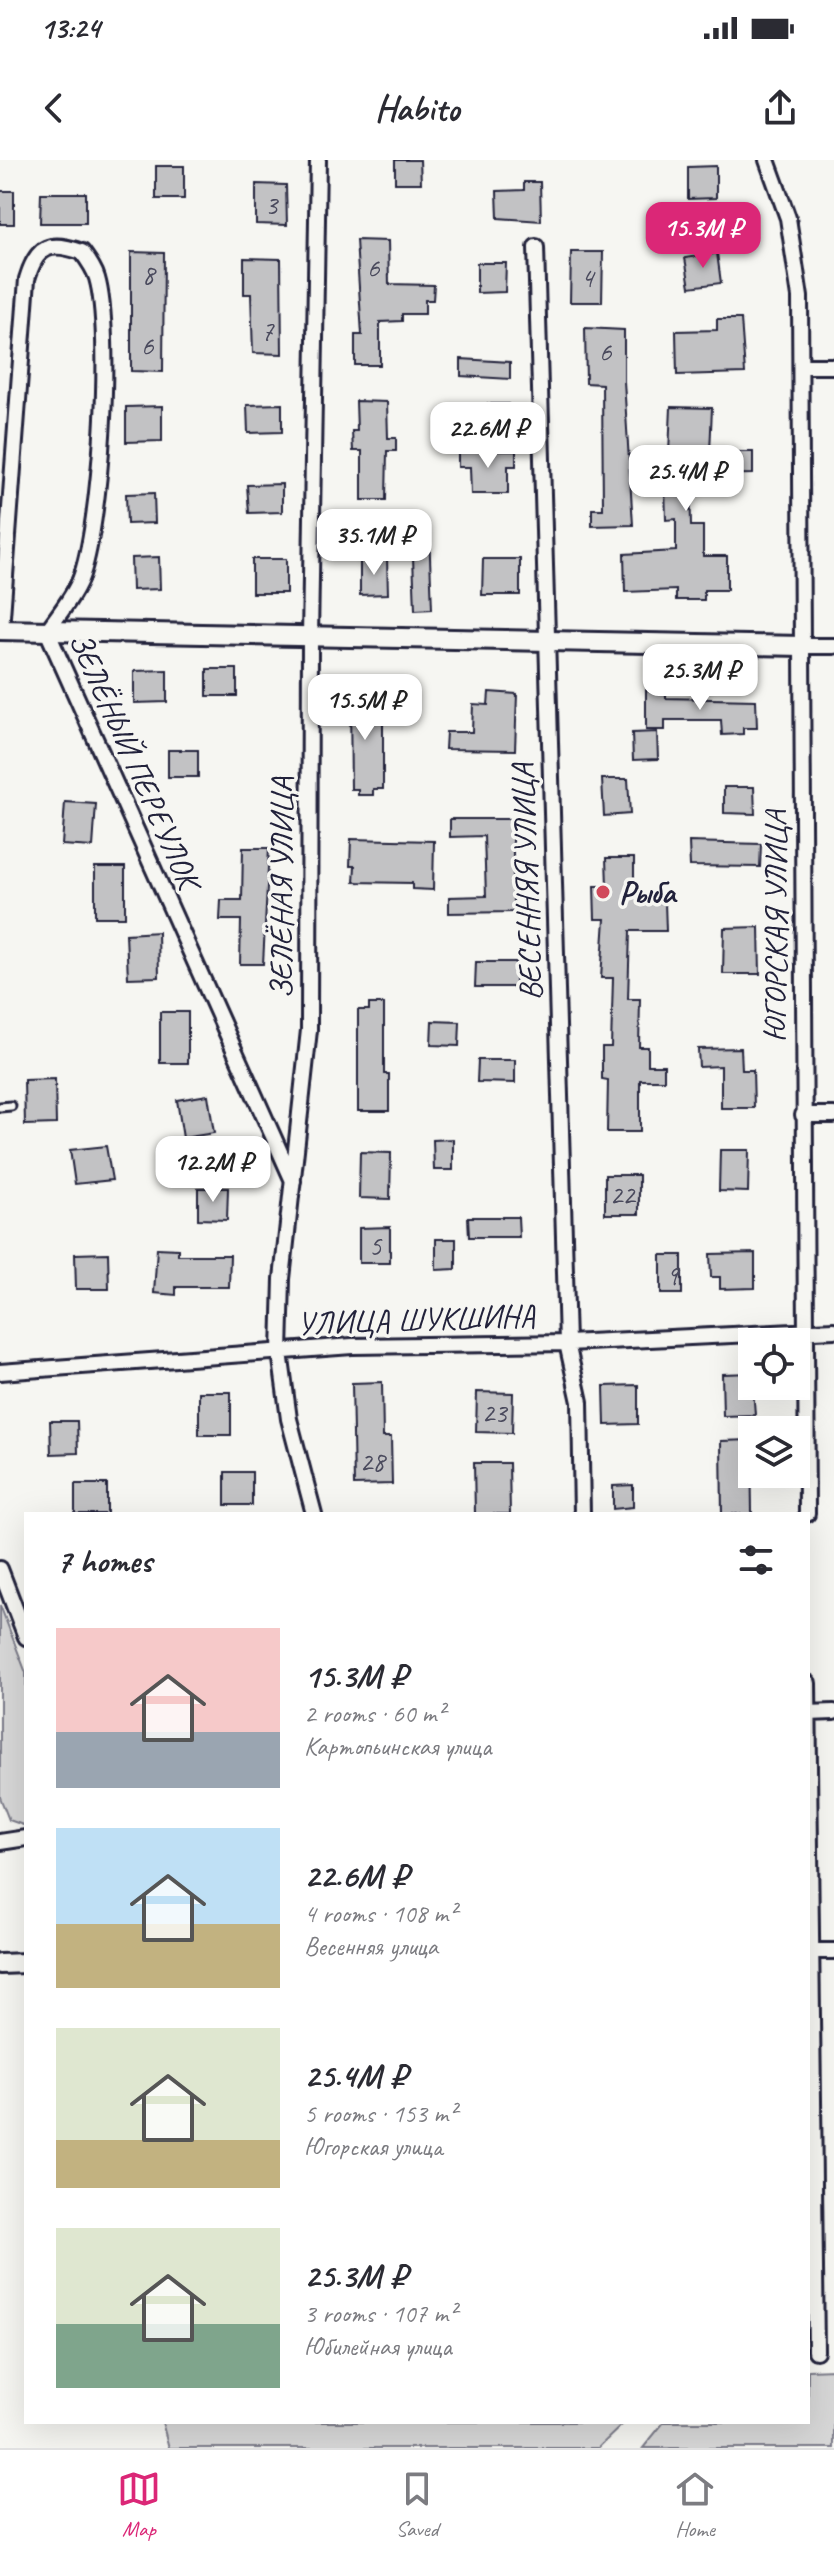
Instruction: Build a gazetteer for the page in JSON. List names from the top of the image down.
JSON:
{
  "streets": {
    "street": [
      "ЗЕЛЁНЫЙ ПЕРЕУЛОК",
      "ВЕСЕННЯЯ УЛИЦА",
      "ЗЕЛЁНАЯ УЛИЦА",
      "ЮГОРСКАЯ УЛИЦА",
      "УЛИЦА ШУКШИНА"
    ]
  },
  "crossings": [
    ["ЗЕЛЁНЫЙ ПЕРЕУЛОК", "ЗЕЛЁНАЯ УЛИЦА"],
    ["ВЕСЕННЯЯ УЛИЦА", "УЛИЦА ШУКШИНА"],
    ["ЗЕЛЁНАЯ УЛИЦА", "УЛИЦА ШУКШИНА"]
  ],
  "places": ["Рыба"],
  "house_numbers": [
    "3",
    "6",
    "8",
    "4",
    "7",
    "6",
    "6",
    "22",
    "5",
    "9",
    "23",
    "28"
  ],
  "page": {
    "status": "13:24",
    "header": "Habito",
    "price": [
      "15.3M ₽",
      "22.6M ₽",
      "25.4M ₽",
      "35.1M ₽",
      "25.3M ₽",
      "15.5M ₽",
      "12.2M ₽"
    ],
    "heading": "7 homes",
    "list": [
      {
        "name": "15.3M ₽",
        "note": "2 rooms · 60 m² · Картопьинская улица"
      },
      {
        "name": "22.6M ₽",
        "note": "4 rooms · 108 m² · Весенняя улица"
      },
      {
        "name": "25.4M ₽",
        "note": "5 rooms · 153 m² · Югорская улица"
      },
      {
        "name": "25.3M ₽",
        "note": "3 rooms · 107 m² · Юбилейная улица"
      }
    ],
    "tabs": ["Map", "Saved", "Home"]
  }
}
